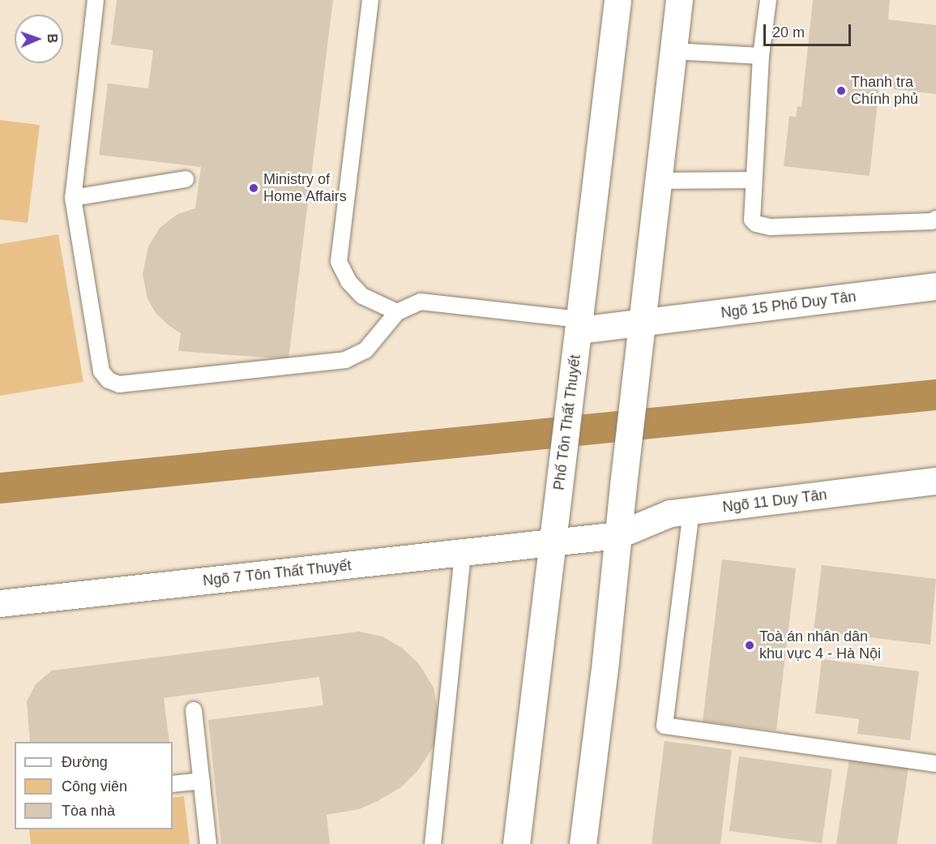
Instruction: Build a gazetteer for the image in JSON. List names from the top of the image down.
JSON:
{
  "streets": {
    "main road": [
      "Ngõ 15 Phố Duy Tân",
      "Phố Tôn Thất Thuyết",
      "Ngõ 11 Duy Tân",
      "Ngõ 7 Tôn Thất Thuyết"
    ]
  },
  "crossings": [
    ["Ngõ 15 Phố Duy Tân", "Phố Tôn Thất Thuyết"],
    ["Phố Tôn Thất Thuyết", "Ngõ 11 Duy Tân"],
    ["Phố Tôn Thất Thuyết", "Ngõ 7 Tôn Thất Thuyết"],
    ["Ngõ 11 Duy Tân", "Ngõ 7 Tôn Thất Thuyết"]
  ],
  "places": ["Thanh tra Chính phủ", "Ministry of Home Affairs", "Toà án nhân dân khu vực 4 - Hà Nội"],
  "legend": ["Đường", "Công viên", "Tòa nhà"],
  "scale_bar": "20 m",
  "north": "right"
}
